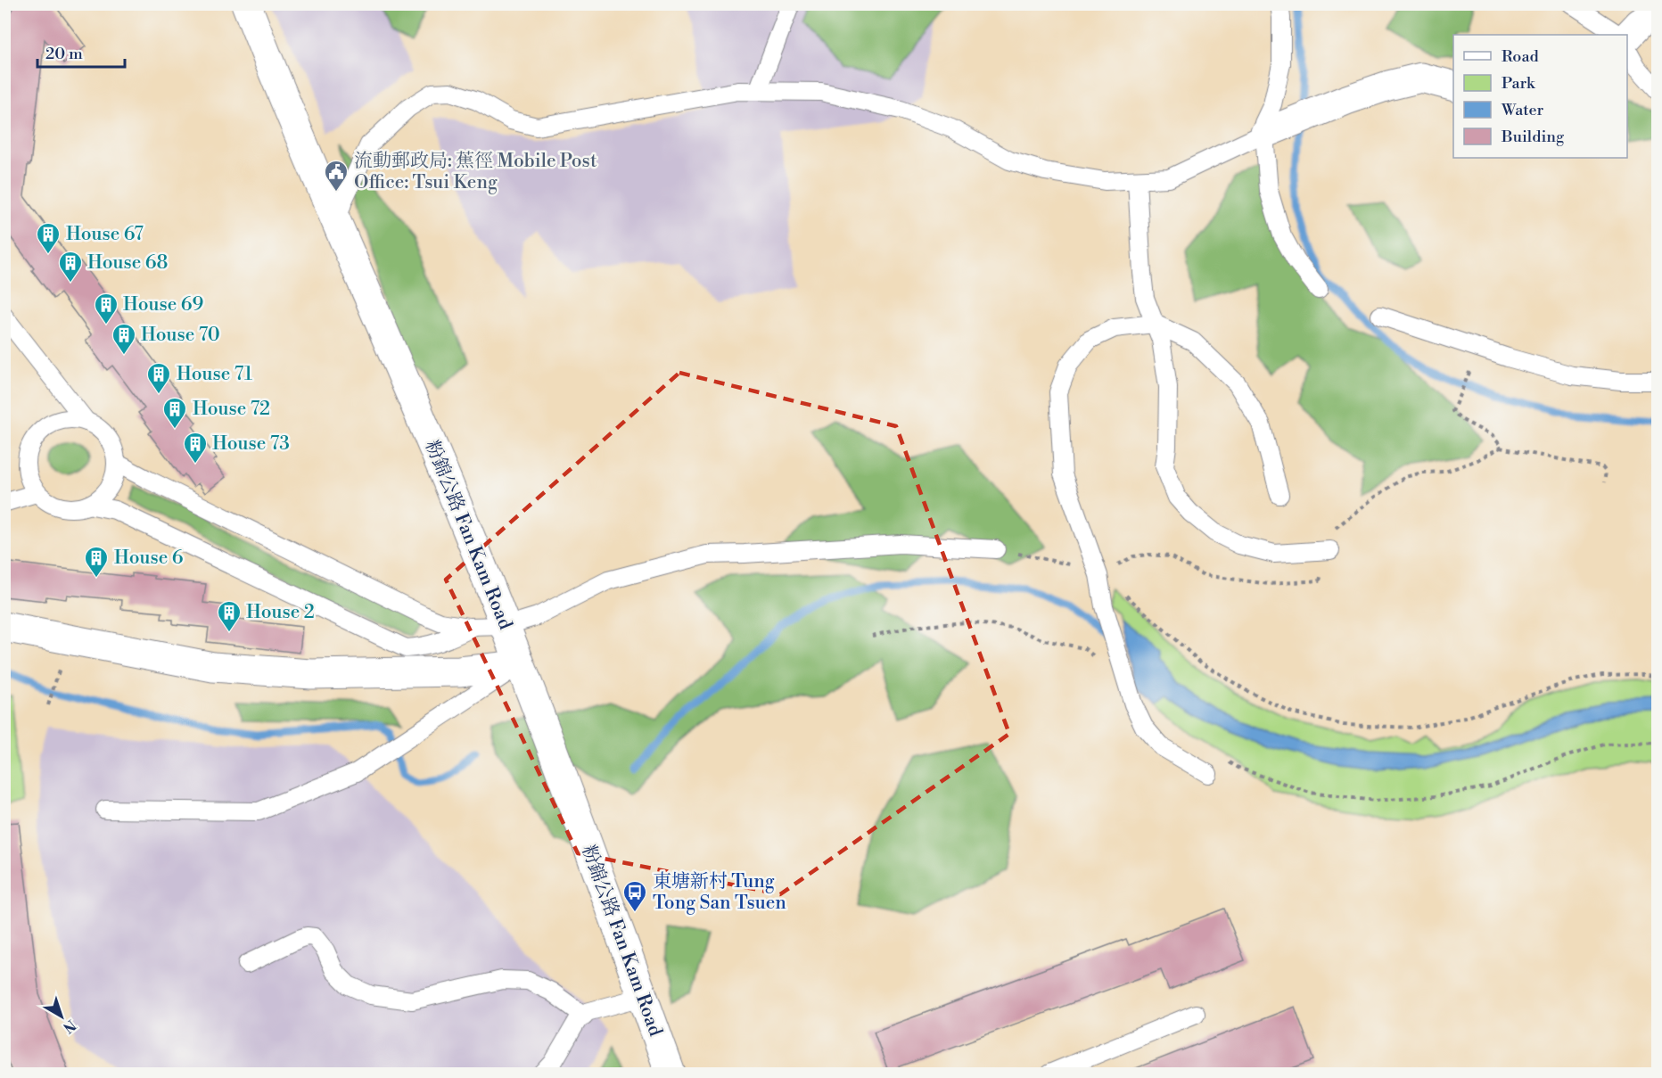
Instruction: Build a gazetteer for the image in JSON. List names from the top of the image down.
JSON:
{
  "streets": {
    "main road": ["粉錦公路 Fan Kam Road"]
  },
  "places": {
    "public building": ["流動郵政局: 蕉徑 Mobile Post Office: Tsui Keng"],
    "building": [
      "House 67",
      "House 68",
      "House 69",
      "House 70",
      "House 71",
      "House 72",
      "House 73",
      "House 6",
      "House 2"
    ],
    "bus stop": ["東塘新村 Tung Tong San Tsuen"]
  },
  "legend": [
    "Road",
    "Park",
    "Water",
    "Building"
  ],
  "scale_bar": "20 m",
  "north": "bottom right"
}
